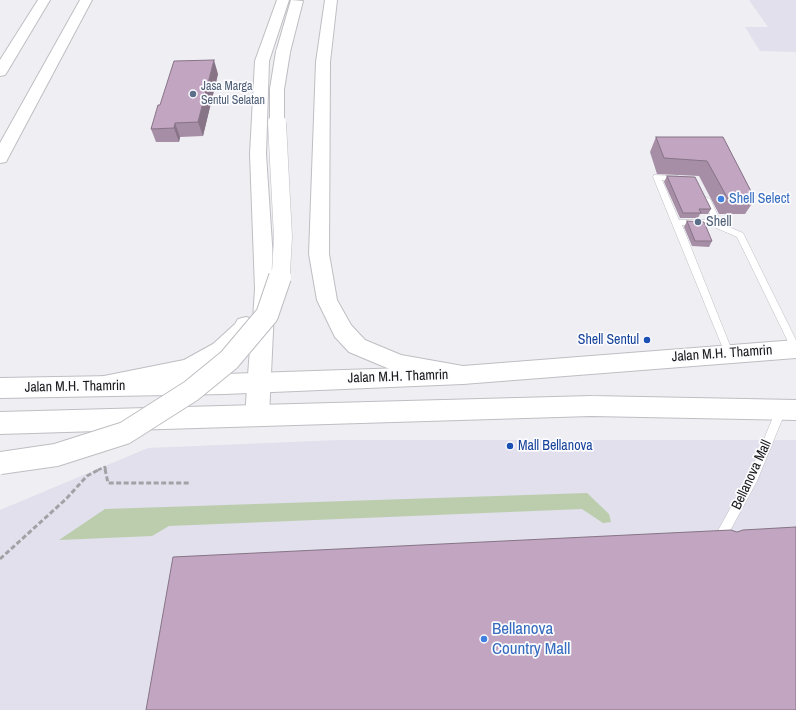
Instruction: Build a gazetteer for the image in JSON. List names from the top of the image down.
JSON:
{
  "streets": {
    "main road": ["Jalan M.H. Thamrin"],
    "lane": ["Bellanova Mall"]
  },
  "places": [
    "Jasa Marga Sentul Selatan",
    "Shell Select",
    "Shell",
    "Shell Sentul",
    "Mall Bellanova",
    "Bellanova Country Mall"
  ]
}
